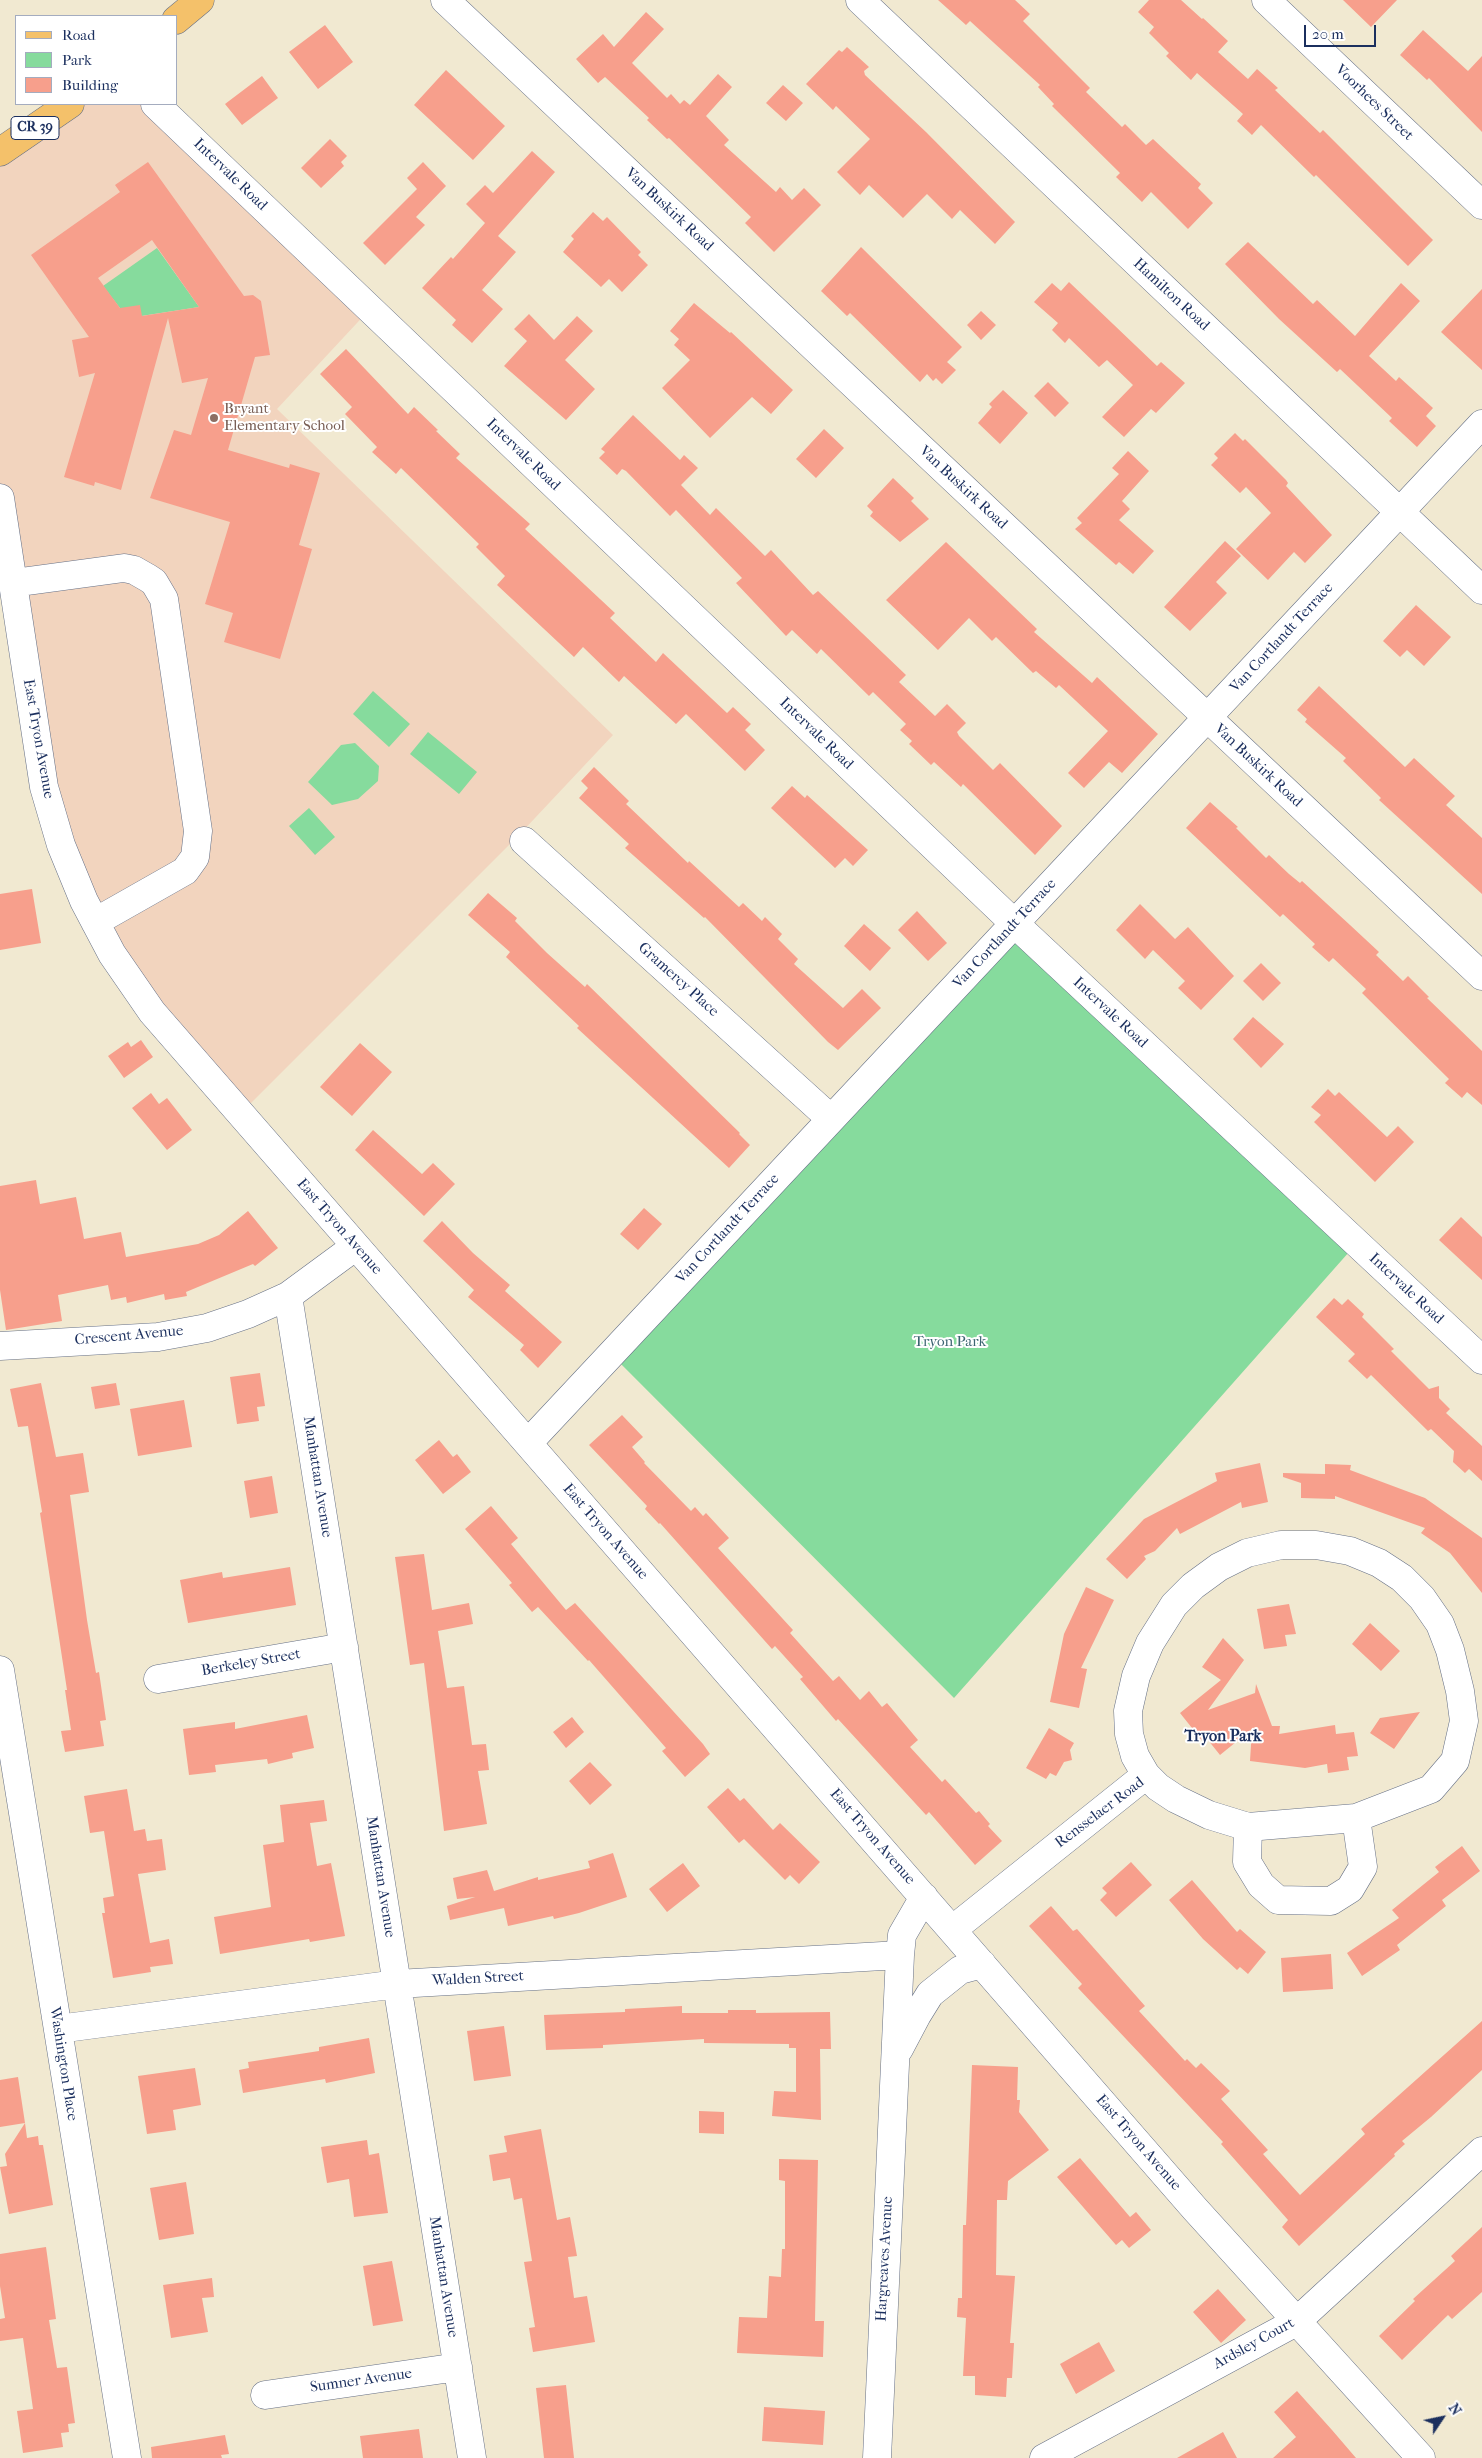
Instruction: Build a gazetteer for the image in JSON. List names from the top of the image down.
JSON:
{
  "streets": {
    "main road": ["CR 39"],
    "street": [
      "Voorhees Street",
      "Intervale Road",
      "Van Buskirk Road",
      "Hamilton Road",
      "Van Cortlandt Terrace",
      "East Tryon Avenue",
      "Gramercy Place",
      "Crescent Avenue",
      "Manhattan Avenue",
      "Berkeley Street",
      "Rensselaer Road",
      "Walden Street",
      "Washington Place",
      "Hargreaves Avenue",
      "Ardsley Court",
      "Sumner Avenue"
    ]
  },
  "crossings": [
    ["Intervale Road", "Van Cortlandt Terrace"],
    ["Van Buskirk Road", "Van Cortlandt Terrace"],
    ["Hamilton Road", "Van Cortlandt Terrace"],
    ["Van Cortlandt Terrace", "East Tryon Avenue"],
    ["Van Cortlandt Terrace", "Gramercy Place"],
    ["East Tryon Avenue", "Crescent Avenue"],
    ["East Tryon Avenue", "Rensselaer Road"],
    ["East Tryon Avenue", "Hargreaves Avenue"],
    ["East Tryon Avenue", "Ardsley Court"],
    ["Crescent Avenue", "Manhattan Avenue"],
    ["Manhattan Avenue", "Berkeley Street"],
    ["Manhattan Avenue", "Walden Street"],
    ["Manhattan Avenue", "Sumner Avenue"],
    ["Walden Street", "Washington Place"],
    ["Walden Street", "Hargreaves Avenue"]
  ],
  "districts": ["Tryon Park"],
  "parks": ["Tryon Park"],
  "places": ["Bryant Elementary School"],
  "legend": ["Road", "Park", "Building"],
  "scale_bar": "20 m",
  "north": "top right"
}
